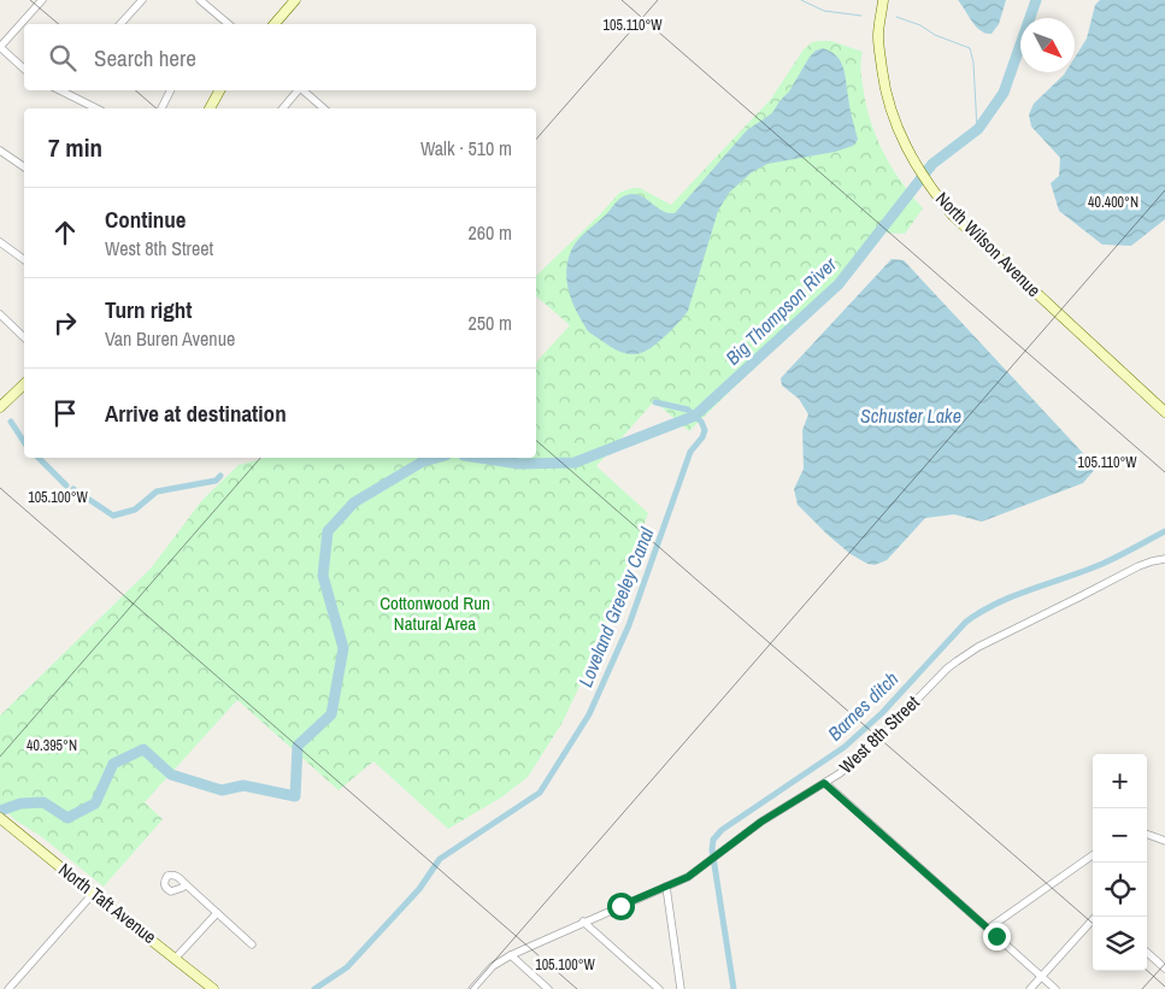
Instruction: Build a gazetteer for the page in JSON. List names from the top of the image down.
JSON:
{
  "streets": {
    "main road": ["North Wilson Avenue", "North Taft Avenue"],
    "street": ["West 8th Street"]
  },
  "water": [
    "Big Thompson River",
    "Schuster Lake",
    "Loveland Greeley Canal",
    "Barnes ditch"
  ],
  "parks": ["Cottonwood Run Natural Area"],
  "north": "bottom right",
  "page": {
    "search": "Search here",
    "heading": ["7 min", "Walk · 510 m"],
    "list": [
      ["Continue", "West 8th Street", "260 m"],
      ["Turn right", "Van Buren Avenue", "250 m"],
      "Arrive at destination"
    ],
    "map_buttons": ["+", "−"]
  },
  "coordinates": [
    "105.110°W",
    "40.400°N",
    "105.100°W",
    "40.395°N"
  ]
}
